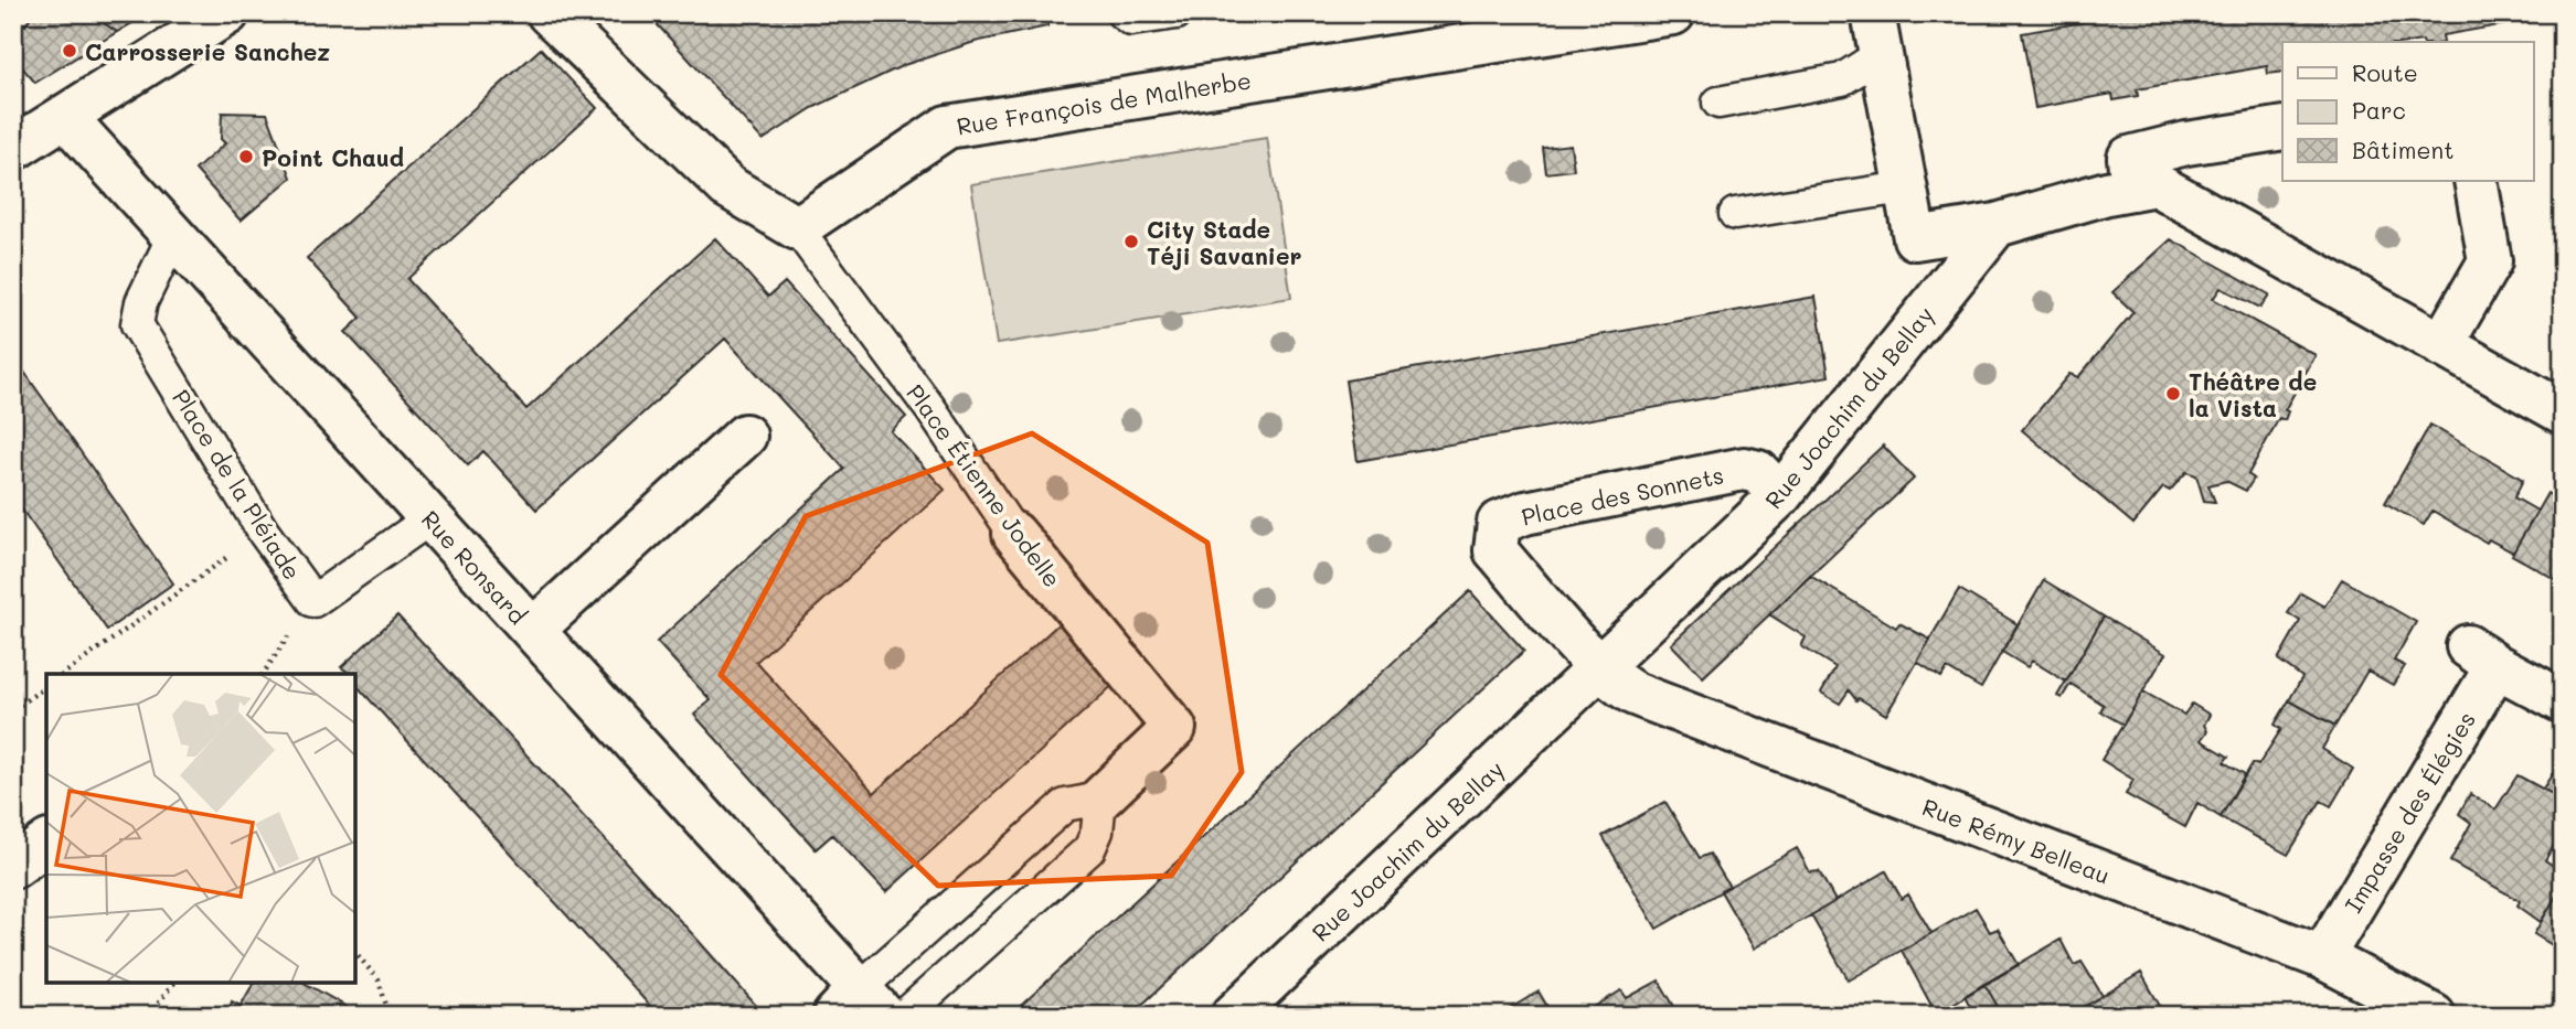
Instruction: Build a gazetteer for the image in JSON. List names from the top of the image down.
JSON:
{
  "streets": {
    "street": [
      "Rue François de Malherbe",
      "Rue Joachim du Bellay",
      "Place Étienne Jodelle",
      "Place des Sonnets",
      "Rue Ronsard",
      "Impasse des Élégies",
      "Rue Rémy Belleau"
    ],
    "lane": ["Place de la Pléiade"]
  },
  "crossings": [
    ["Rue François de Malherbe", "Place Étienne Jodelle"],
    ["Rue Joachim du Bellay", "Place des Sonnets"],
    ["Rue Joachim du Bellay", "Rue Rémy Belleau"],
    ["Place de la Pléiade", "Rue Ronsard"],
    ["Place des Sonnets", "Rue Rémy Belleau"],
    ["Impasse des Élégies", "Rue Rémy Belleau"]
  ],
  "places": [
    "Carrosserie Sanchez",
    "Point Chaud",
    "City Stade Téji Savanier",
    "Théâtre de la Vista"
  ],
  "legend": ["Route", "Parc", "Bâtiment"]
}
